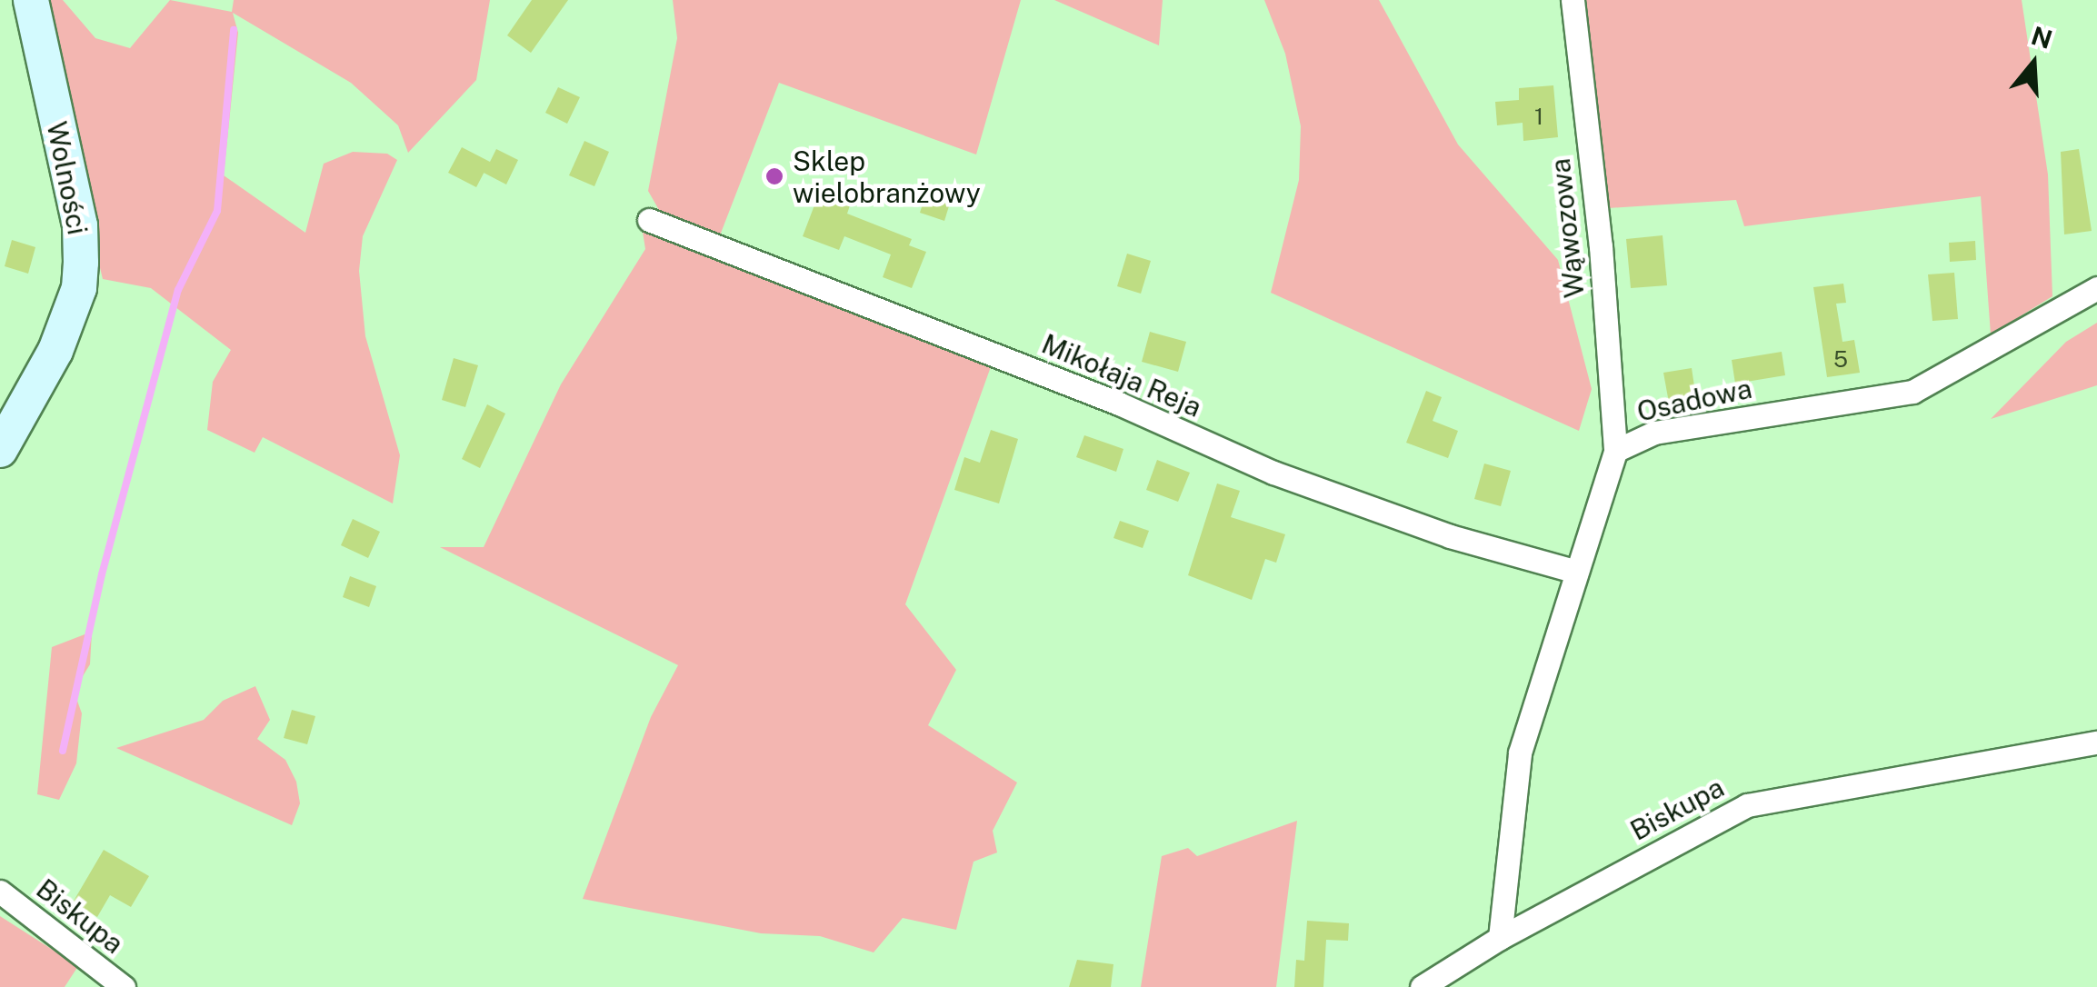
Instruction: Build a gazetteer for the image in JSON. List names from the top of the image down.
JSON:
{
  "streets": {
    "street": [
      "Wolności",
      "Wąwozowa",
      "Mikołaja Reja",
      "Osadowa",
      "Biskupa"
    ]
  },
  "crossings": [
    ["Wąwozowa", "Osadowa"],
    ["Mikołaja Reja", "Osadowa"],
    ["Osadowa", "Biskupa"]
  ],
  "places": ["Sklep wielobranżowy"],
  "house_numbers": ["1", "5"],
  "north": "top"
}
